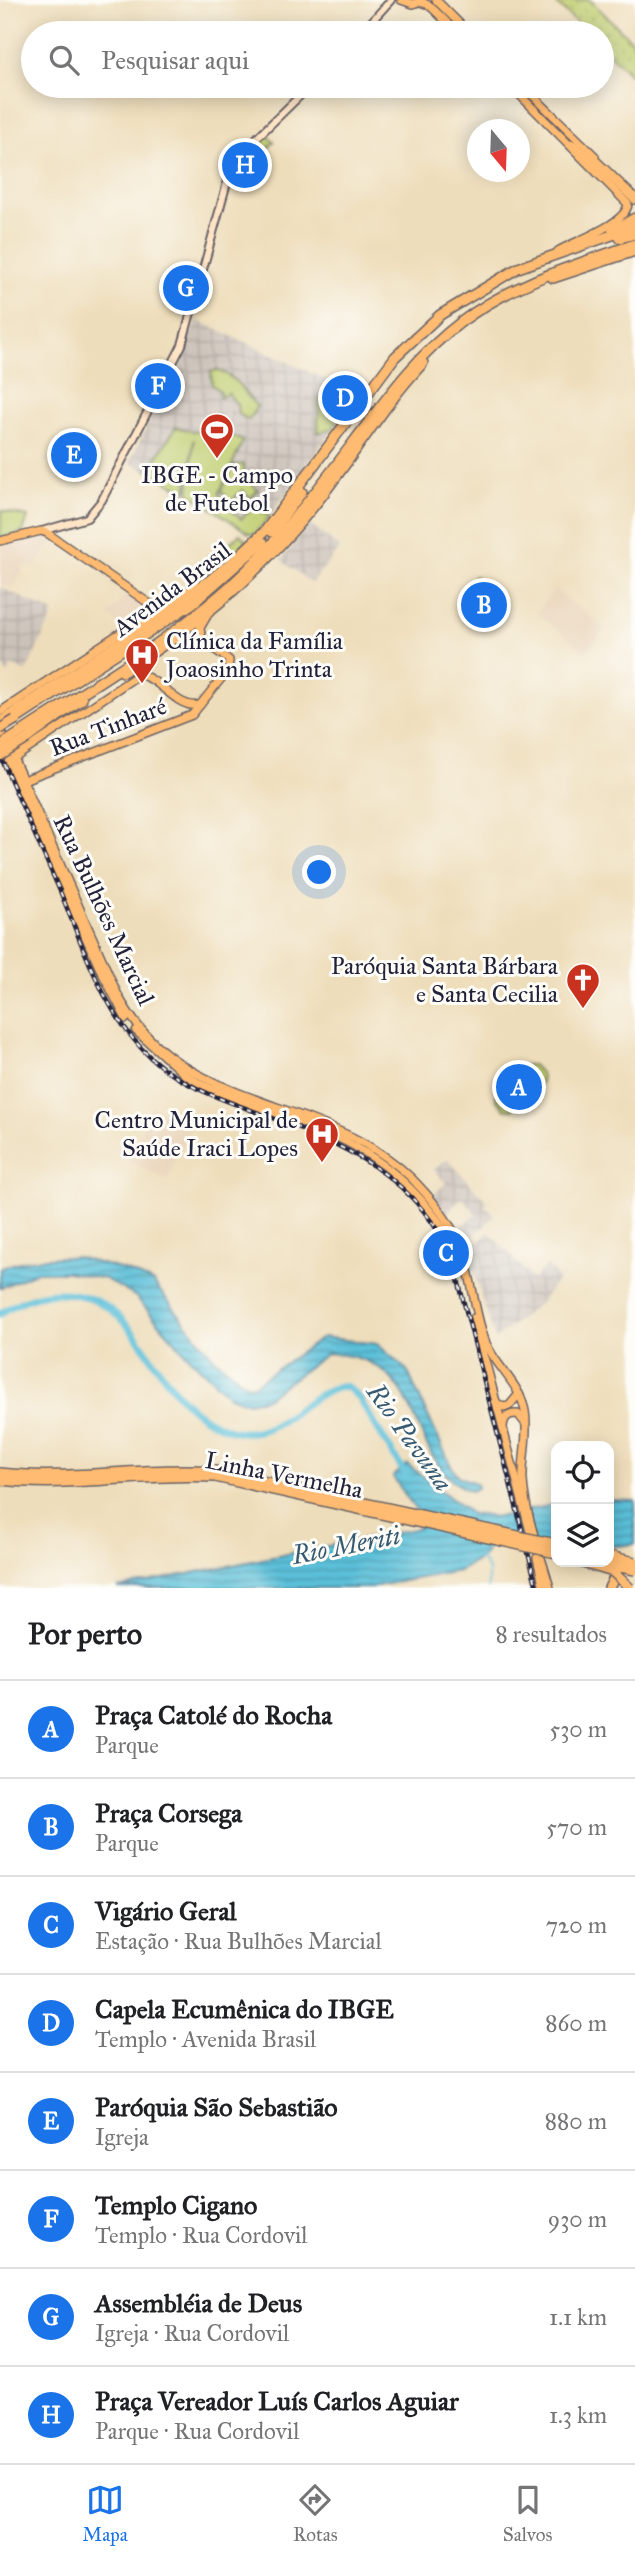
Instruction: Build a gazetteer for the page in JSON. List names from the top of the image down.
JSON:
{
  "streets": {
    "highway": ["Avenida Brasil", "Linha Vermelha"],
    "main road": ["Rua Tinharé", "Rua Bulhões Marcial"]
  },
  "crossings": [
    ["Avenida Brasil", "Rua Bulhões Marcial"],
    ["Rua Tinharé", "Rua Bulhões Marcial"]
  ],
  "water": ["Rio Pavuna", "Rio Meriti"],
  "places": {
    "sports": ["IBGE - Campo de Futebol"],
    "hospital": ["Clínica da Família Joaosinho Trinta", "Centro Municipal de Saúde Iraci Lopes"],
    "church": ["Paróquia Santa Bárbara e Santa Cecilia"]
  },
  "north": "bottom",
  "page": {
    "search": "Pesquisar aqui",
    "pins": [
      "H",
      "G",
      "F",
      "D",
      "E",
      "B",
      "A",
      "C"
    ],
    "heading": ["Por perto", "8 resultados"],
    "list": [
      {
        "mark": "A",
        "name": "Praça Catolé do Rocha",
        "note": "Parque",
        "value": "530 m"
      },
      {
        "mark": "B",
        "name": "Praça Corsega",
        "note": "Parque",
        "value": "570 m"
      },
      {
        "mark": "C",
        "name": "Vigário Geral",
        "note": "Estação · Rua Bulhões Marcial",
        "value": "720 m"
      },
      {
        "mark": "D",
        "name": "Capela Ecumênica do IBGE",
        "note": "Templo · Avenida Brasil",
        "value": "860 m"
      },
      {
        "mark": "E",
        "name": "Paróquia São Sebastião",
        "note": "Igreja",
        "value": "880 m"
      },
      {
        "mark": "F",
        "name": "Templo Cigano",
        "note": "Templo · Rua Cordovil",
        "value": "930 m"
      },
      {
        "mark": "G",
        "name": "Assembléia de Deus",
        "note": "Igreja · Rua Cordovil",
        "value": "1.1 km"
      },
      {
        "mark": "H",
        "name": "Praça Vereador Luís Carlos Aguiar",
        "note": "Parque · Rua Cordovil",
        "value": "1.3 km"
      }
    ],
    "nav": ["Mapa", "Rotas", "Salvos"]
  }
}
